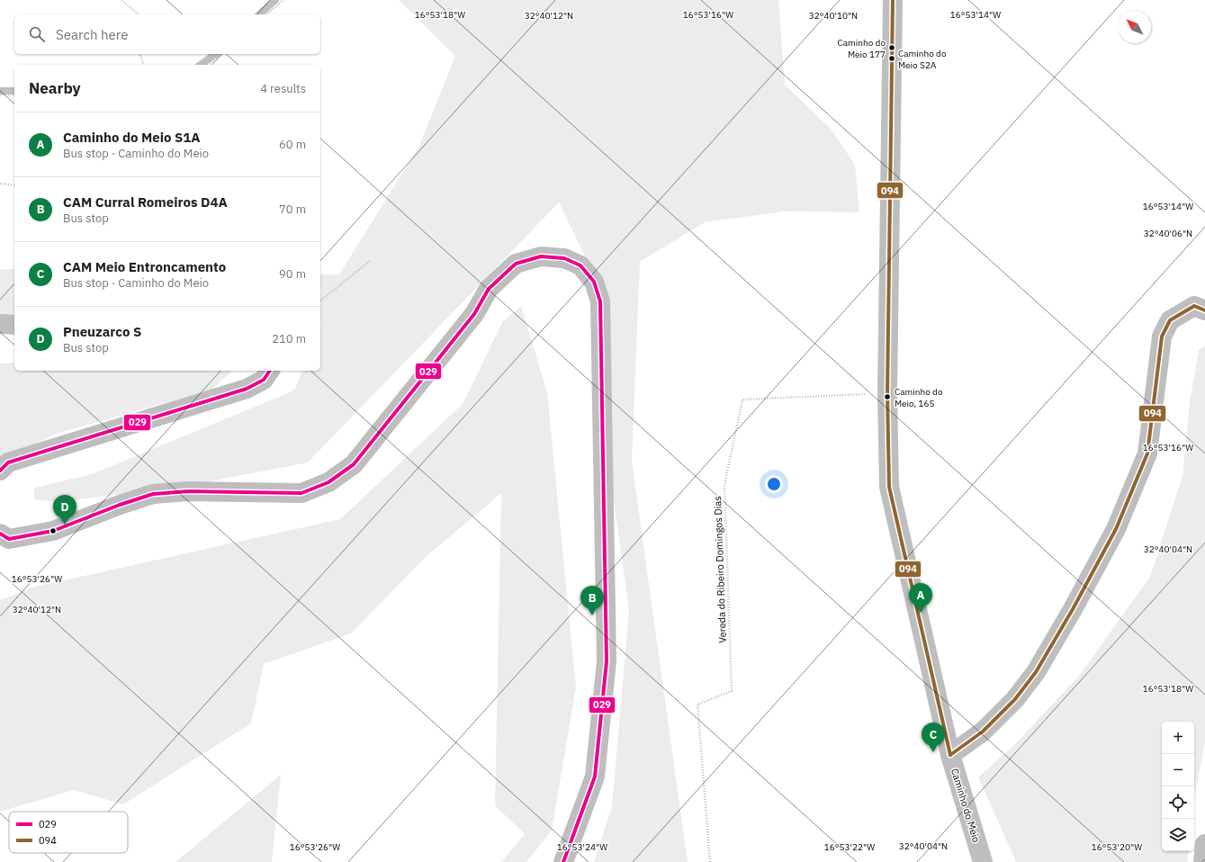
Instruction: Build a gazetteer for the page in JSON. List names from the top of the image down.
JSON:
{
  "streets": {
    "street": ["Caminho do Meio"],
    "path": ["Vereda do Ribeiro Domingos Dias"]
  },
  "crossings": [
    ["Vereda do Ribeiro Domingos Dias", "Caminho do Meio"]
  ],
  "places": ["Caminho do Meio 177", "Caminho do Meio S2A", "Caminho do Meio, 165"],
  "lines": ["transit line 094", "transit line 029"],
  "legend": ["029", "094"],
  "north": "top left",
  "page": {
    "search": "Search here",
    "heading": ["Nearby", "4 results"],
    "list": [
      {
        "mark": "A",
        "name": "Caminho do Meio S1A",
        "note": "Bus stop · Caminho do Meio",
        "value": "60 m"
      },
      {
        "mark": "B",
        "name": "CAM Curral Romeiros D4A",
        "note": "Bus stop",
        "value": "70 m"
      },
      {
        "mark": "C",
        "name": "CAM Meio Entroncamento",
        "note": "Bus stop · Caminho do Meio",
        "value": "90 m"
      },
      {
        "mark": "D",
        "name": "Pneuzarco S",
        "note": "Bus stop",
        "value": "210 m"
      }
    ],
    "pins": [
      "D",
      "A",
      "B",
      "C"
    ],
    "map_buttons": ["+", "−"]
  },
  "coordinates": [
    "16°53'18\"W",
    "16°53'16\"W",
    "16°53'14\"W",
    "32°40'12\"N",
    "32°40'10\"N",
    "32°40'06\"N",
    "32°40'04\"N",
    "16°53'26\"W",
    "16°53'24\"W",
    "16°53'22\"W",
    "16°53'20\"W"
  ]
}
